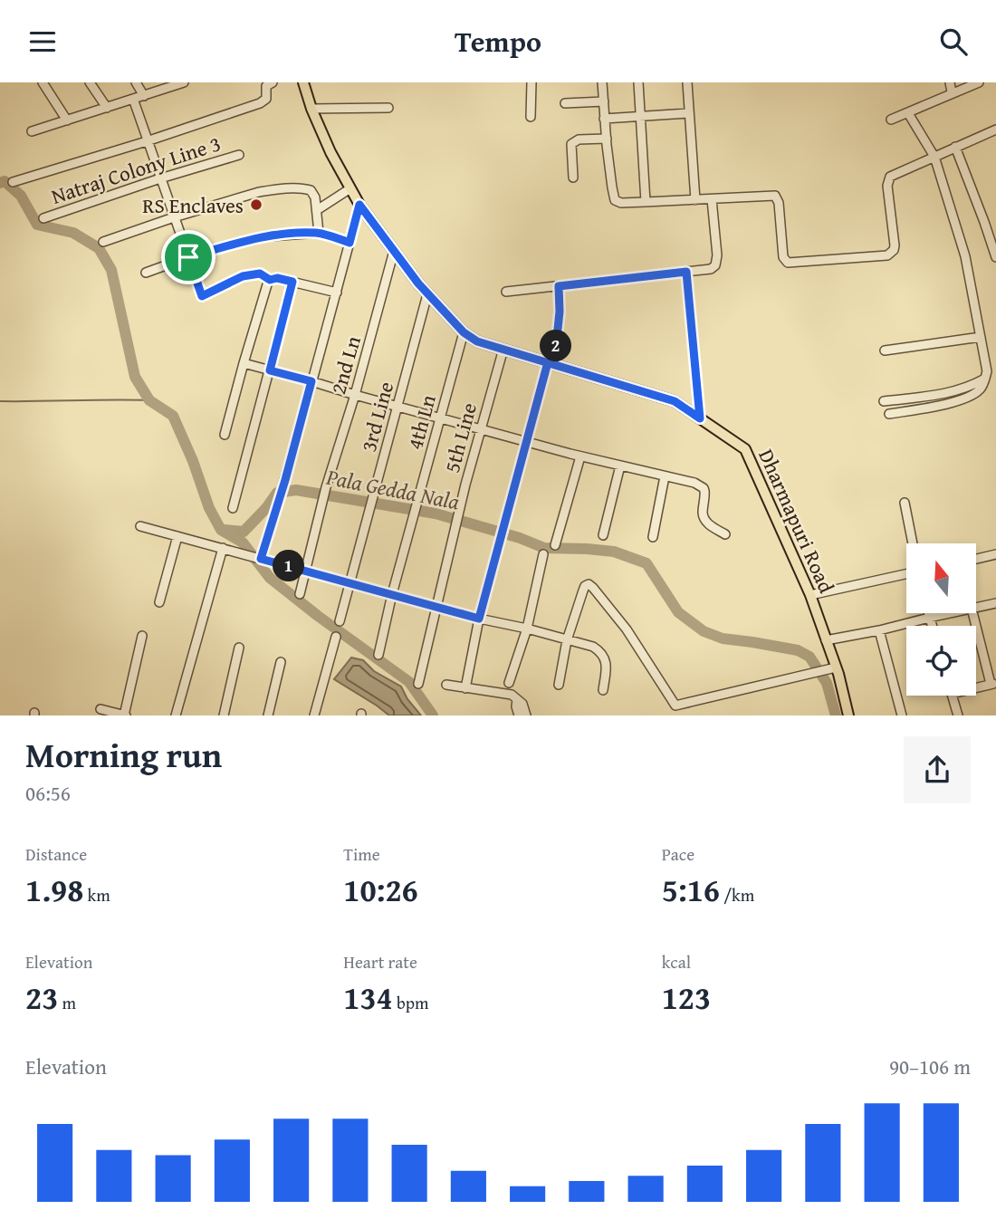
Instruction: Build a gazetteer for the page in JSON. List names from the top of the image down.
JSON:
{
  "streets": {
    "main road": ["Dharmapuri Road"],
    "street": [
      "Natraj Colony Line 3",
      "2nd Ln",
      "3rd Line",
      "4th Ln",
      "5th Line"
    ]
  },
  "crossings": [
    ["2nd Ln", "Dharmapuri Road"],
    ["3rd Line", "Dharmapuri Road"],
    ["4th Ln", "Dharmapuri Road"],
    ["5th Line", "Dharmapuri Road"]
  ],
  "water": ["Pala Gedda Nala"],
  "places": ["RS Enclaves"],
  "north": "top",
  "page": {
    "header": "Tempo",
    "pins": ["2", "1"],
    "heading": ["Morning run", "06:56"],
    "stats": [
      ["Distance", "1.98 km"],
      ["Time", "10:26"],
      ["Pace", "5:16 /km"],
      ["Elevation", "23 m"],
      ["Heart rate", "134 bpm"],
      ["kcal", "123"]
    ],
    "chart": ["Elevation", "90–106 m"]
  }
}
